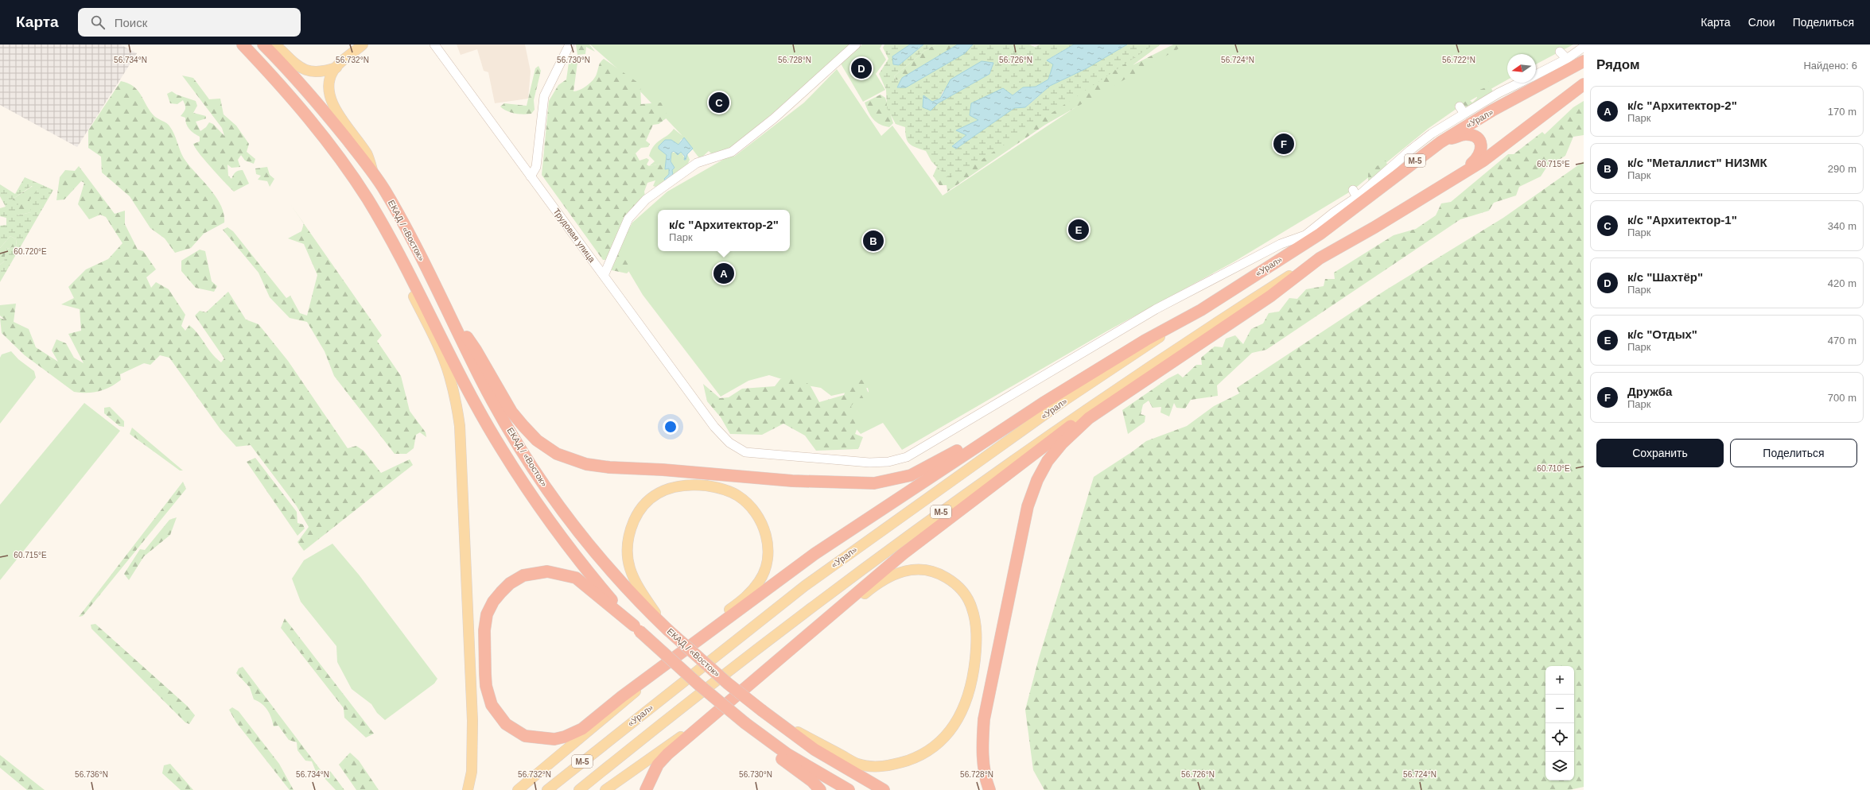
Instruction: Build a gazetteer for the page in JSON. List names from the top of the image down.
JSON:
{
  "streets": {
    "highway": ["«Урал»", "М-5", "ЕКАД / «Восток»"],
    "street": ["Трудовая улица"]
  },
  "north": "left",
  "page": {
    "header": "Карта",
    "search": "Поиск",
    "nav": ["Карта", "Слои", "Поделиться"],
    "heading": ["Рядом", "Найдено: 6"],
    "pins": [
      "D",
      "C",
      "F",
      "E",
      "B",
      "A"
    ],
    "list": [
      {
        "mark": "A",
        "name": "к/с \"Архитектор-2\"",
        "note": "Парк",
        "value": "170 m"
      },
      {
        "mark": "B",
        "name": "к/с \"Металлист\" НИЗМК",
        "note": "Парк",
        "value": "290 m"
      },
      {
        "mark": "C",
        "name": "к/с \"Архитектор-1\"",
        "note": "Парк",
        "value": "340 m"
      },
      {
        "mark": "D",
        "name": "к/с \"Шахтёр\"",
        "note": "Парк",
        "value": "420 m"
      },
      {
        "mark": "E",
        "name": "к/с \"Отдых\"",
        "note": "Парк",
        "value": "470 m"
      },
      {
        "mark": "F",
        "name": "Дружба",
        "note": "Парк",
        "value": "700 m"
      }
    ],
    "popup": ["к/с \"Архитектор-2\"", "Парк"],
    "buttons": ["Сохранить", "Поделиться"],
    "map_buttons": ["+", "−"]
  },
  "coordinates": [
    "56.730°N",
    "56.728°N",
    "56.724°N",
    "56.722°N",
    "56.734°N",
    "56.732°N",
    "56.726°N",
    "60.715°E",
    "60.720°E",
    "60.710°E",
    "56.736°N"
  ]
}
